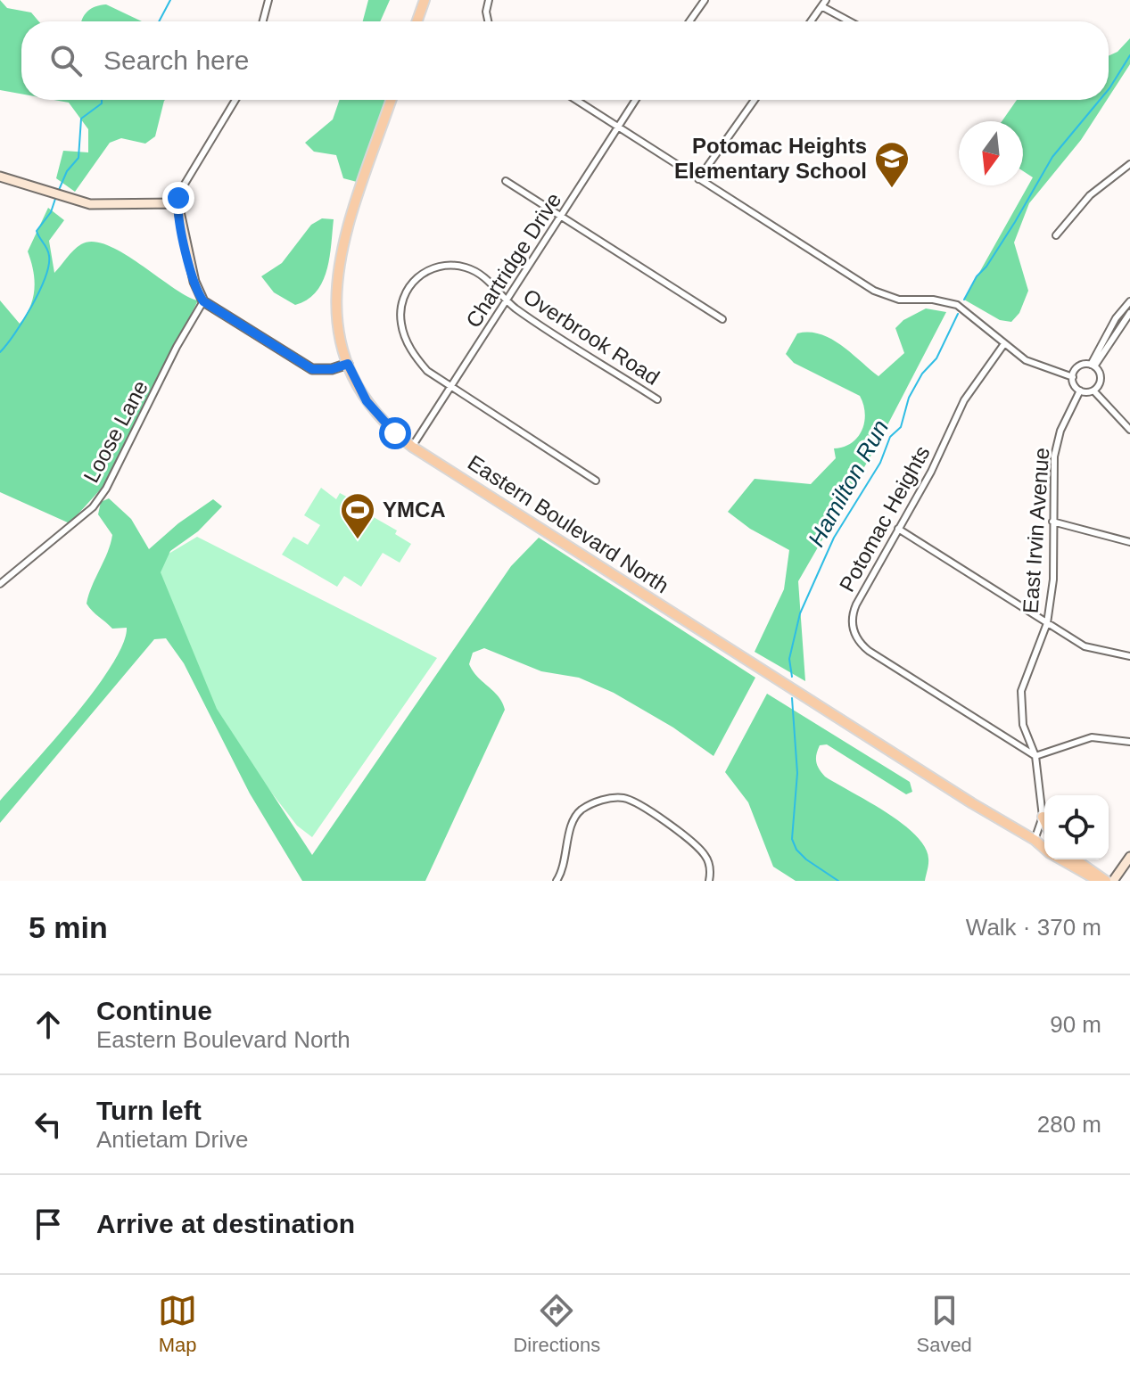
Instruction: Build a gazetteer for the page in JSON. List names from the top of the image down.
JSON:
{
  "streets": {
    "main road": ["Eastern Boulevard North"],
    "street": [
      "Chartridge Drive",
      "Overbrook Road",
      "Loose Lane",
      "Potomac Heights",
      "East Irvin Avenue"
    ]
  },
  "crossings": [
    ["Chartridge Drive", "Overbrook Road"],
    ["Chartridge Drive", "Eastern Boulevard North"],
    ["Potomac Heights", "East Irvin Avenue"]
  ],
  "water": ["Hamilton Run"],
  "places": {
    "school or university": ["Potomac Heights Elementary School"],
    "sports": ["YMCA"]
  },
  "north": "bottom",
  "page": {
    "search": "Search here",
    "heading": ["5 min", "Walk · 370 m"],
    "list": [
      ["Continue", "Eastern Boulevard North", "90 m"],
      ["Turn left", "Antietam Drive", "280 m"],
      "Arrive at destination"
    ],
    "nav": ["Map", "Directions", "Saved"]
  }
}
